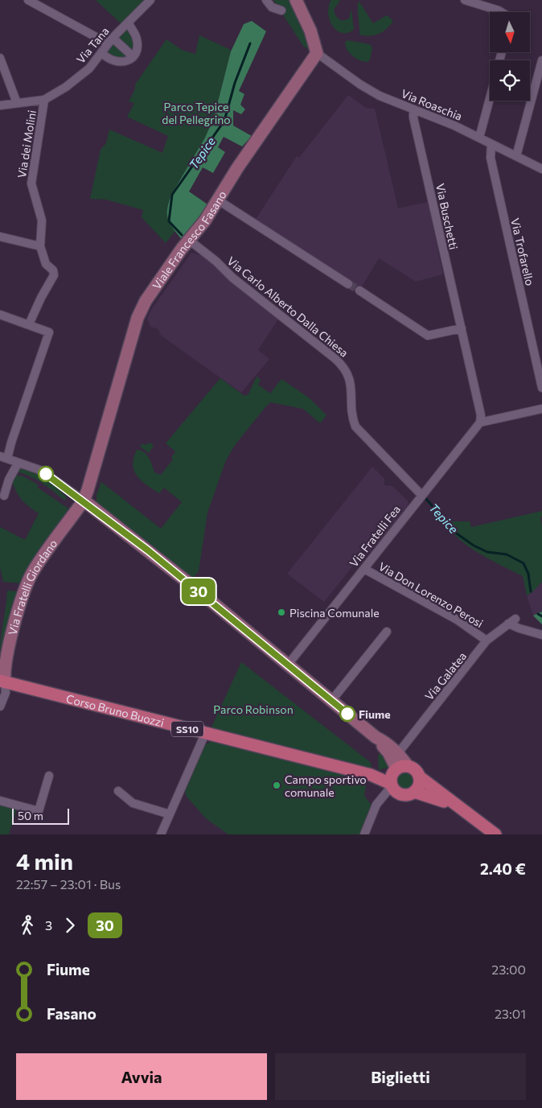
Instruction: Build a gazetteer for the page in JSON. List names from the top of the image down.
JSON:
{
  "streets": {
    "main road": ["Corso Bruno Buozzi", "SS10"],
    "street": [
      "Via Tana",
      "Via Roaschia",
      "Via dei Molini",
      "Via Buschetti",
      "Viale Francesco Fasano",
      "Via Trofarello",
      "Via Carlo Alberto Dalla Chiesa",
      "Via Fratelli Fea",
      "Via Fratelli Giordano",
      "Via Don Lorenzo Perosi",
      "Via Galatea"
    ]
  },
  "crossings": [
    ["Via Tana", "Via dei Molini"],
    ["Via Roaschia", "Via Buschetti"],
    ["Via Roaschia", "Viale Francesco Fasano"],
    ["Via Roaschia", "Via Trofarello"],
    ["Via Buschetti", "Via Fratelli Fea"],
    ["Viale Francesco Fasano", "Via Carlo Alberto Dalla Chiesa"],
    ["Viale Francesco Fasano", "Via Fratelli Giordano"],
    ["Via Carlo Alberto Dalla Chiesa", "Via Fratelli Fea"],
    ["Via Fratelli Fea", "Via Don Lorenzo Perosi"],
    ["Via Fratelli Giordano", "Corso Bruno Buozzi"],
    ["Via Don Lorenzo Perosi", "Via Galatea"],
    ["Corso Bruno Buozzi", "SS10"]
  ],
  "water": ["Tepice"],
  "parks": ["Parco Tepice del Pellegrino", "Parco Robinson"],
  "places": ["Piscina Comunale", "Fiume", "Campo sportivo comunale"],
  "lines": ["bus line 30"],
  "scale_bar": "50 m",
  "north": "bottom",
  "page": {
    "on_map": "30",
    "scale": "50 m",
    "heading": ["4 min", "22:57 – 23:01 · Bus", "2.40 €"],
    "legs": ["3", "30"],
    "list": [
      {
        "name": "Fiume",
        "value": "23:00"
      },
      {
        "name": "Fasano",
        "value": "23:01"
      }
    ],
    "buttons": ["Avvia", "Biglietti"]
  }
}
